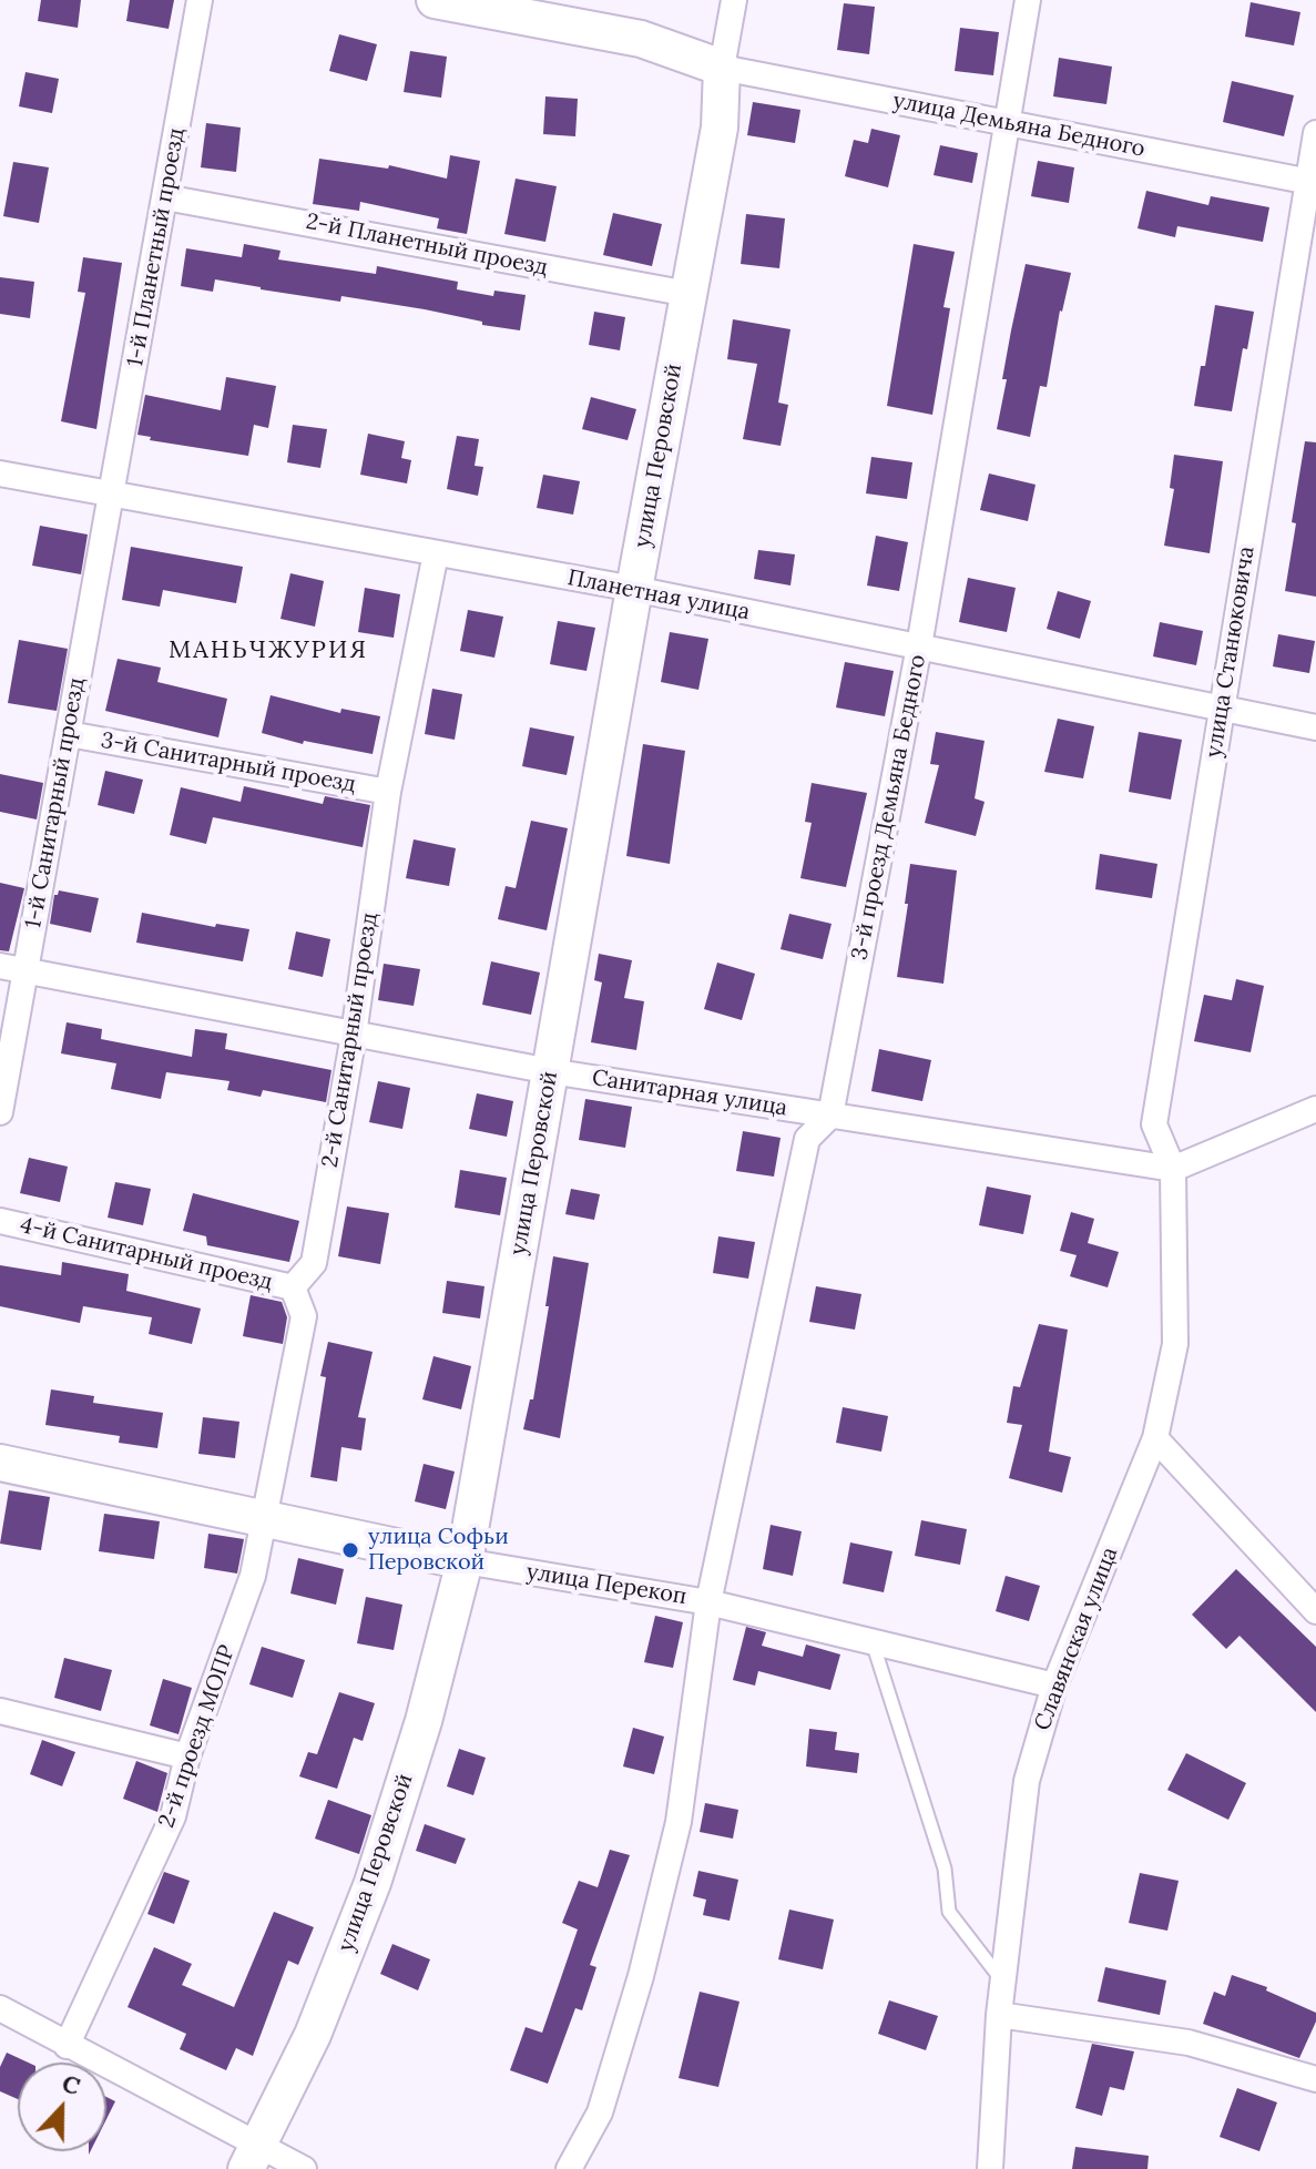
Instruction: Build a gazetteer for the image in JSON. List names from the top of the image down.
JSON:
{
  "streets": {
    "main road": ["улица Демьяна Бедного", "улица Перовской", "улица Перекоп"],
    "street": [
      "2-й Планетный проезд",
      "1-й Планетный проезд",
      "Планетная улица",
      "улица Станюковича",
      "3-й Санитарный проезд",
      "1-й Санитарный проезд",
      "3-й проезд Демьяна Бедного",
      "2-й Санитарный проезд",
      "Санитарная улица",
      "4-й Санитарный проезд",
      "Славянская улица",
      "2-й проезд МОПР"
    ]
  },
  "crossings": [
    ["улица Демьяна Бедного", "улица Перовской"],
    ["улица Демьяна Бедного", "улица Станюковича"],
    ["улица Демьяна Бедного", "3-й проезд Демьяна Бедного"],
    ["2-й Планетный проезд", "1-й Планетный проезд"],
    ["2-й Планетный проезд", "улица Перовской"],
    ["1-й Планетный проезд", "Планетная улица"],
    ["1-й Планетный проезд", "1-й Санитарный проезд"],
    ["улица Перовской", "Планетная улица"],
    ["улица Перовской", "Санитарная улица"],
    ["улица Перовской", "улица Перекоп"],
    ["Планетная улица", "улица Станюковича"],
    ["Планетная улица", "1-й Санитарный проезд"],
    ["Планетная улица", "3-й проезд Демьяна Бедного"],
    ["Планетная улица", "2-й Санитарный проезд"],
    ["улица Станюковича", "Санитарная улица"],
    ["улица Станюковича", "Славянская улица"],
    ["3-й Санитарный проезд", "1-й Санитарный проезд"],
    ["3-й Санитарный проезд", "2-й Санитарный проезд"],
    ["1-й Санитарный проезд", "Санитарная улица"],
    ["3-й проезд Демьяна Бедного", "Санитарная улица"],
    ["3-й проезд Демьяна Бедного", "улица Перекоп"],
    ["2-й Санитарный проезд", "Санитарная улица"],
    ["2-й Санитарный проезд", "4-й Санитарный проезд"],
    ["Санитарная улица", "Славянская улица"],
    ["улица Перекоп", "Славянская улица"],
    ["улица Перекоп", "2-й проезд МОПР"]
  ],
  "districts": ["МАНЬЧЖУРИЯ"],
  "places": ["улица Софьи Перовской"],
  "north": "top"
}
